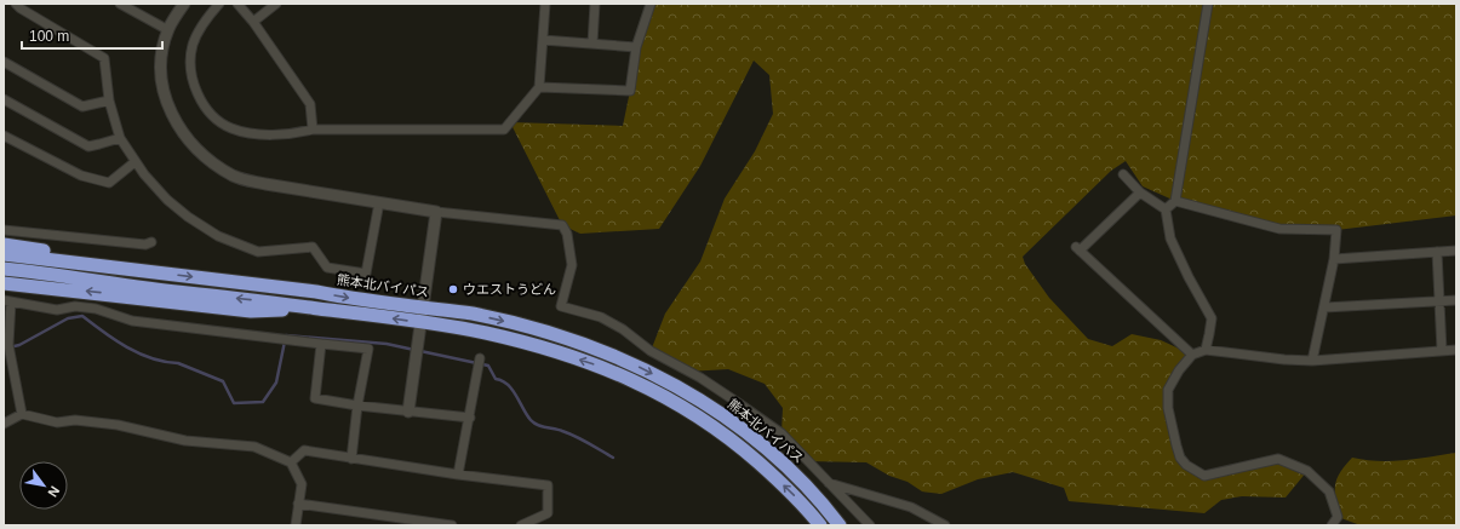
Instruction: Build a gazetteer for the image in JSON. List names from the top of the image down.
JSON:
{
  "streets": {
    "highway": ["熊本北バイパス"]
  },
  "places": ["ウエストうどん"],
  "scale_bar": "100 m",
  "north": "bottom right"
}
